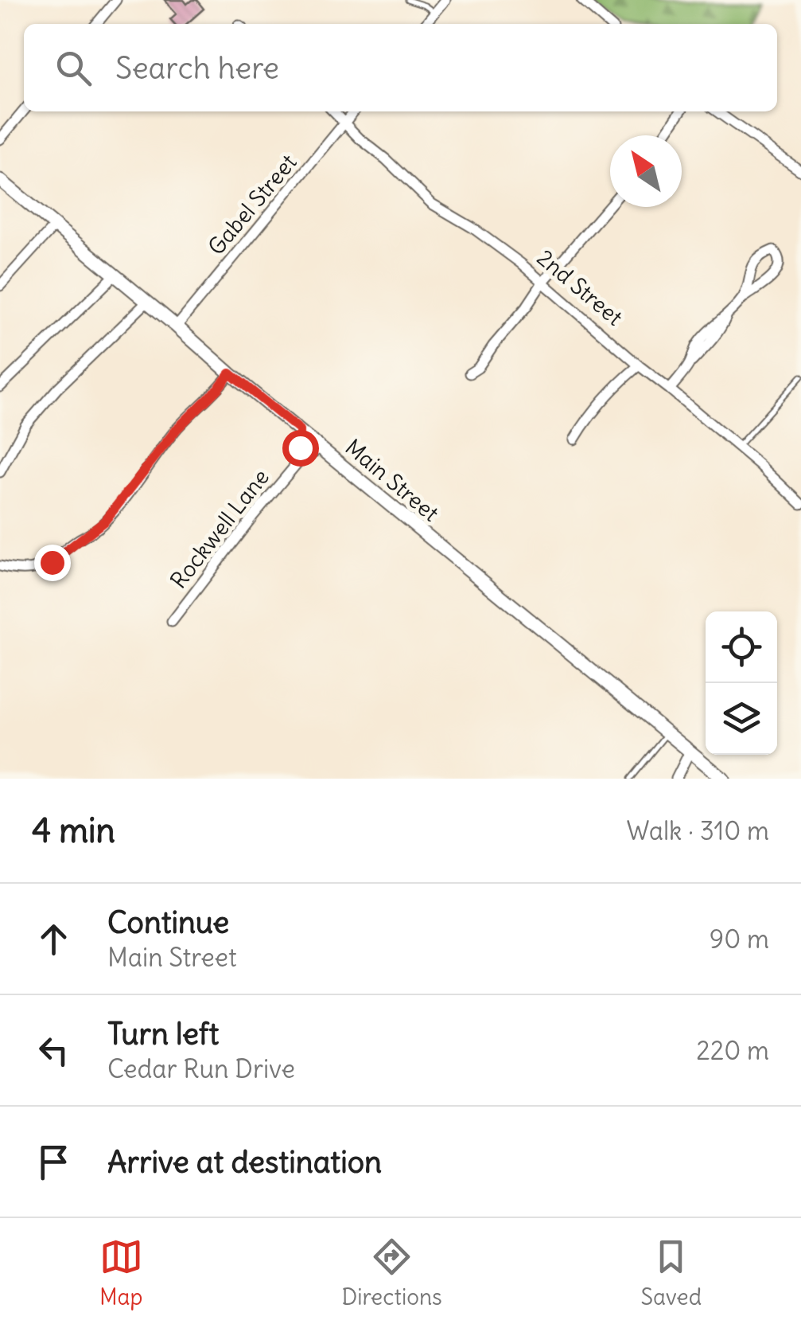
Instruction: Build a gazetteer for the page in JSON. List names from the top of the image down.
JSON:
{
  "streets": {
    "main road": ["Main Street"],
    "street": ["Gabel Street", "2nd Street", "Rockwell Lane"]
  },
  "crossings": [
    ["Gabel Street", "2nd Street"],
    ["Gabel Street", "Main Street"],
    ["Main Street", "Rockwell Lane"]
  ],
  "north": "top left",
  "page": {
    "search": "Search here",
    "heading": ["4 min", "Walk · 310 m"],
    "list": [
      ["Continue", "Main Street", "90 m"],
      ["Turn left", "Cedar Run Drive", "220 m"],
      "Arrive at destination"
    ],
    "nav": ["Map", "Directions", "Saved"]
  }
}
